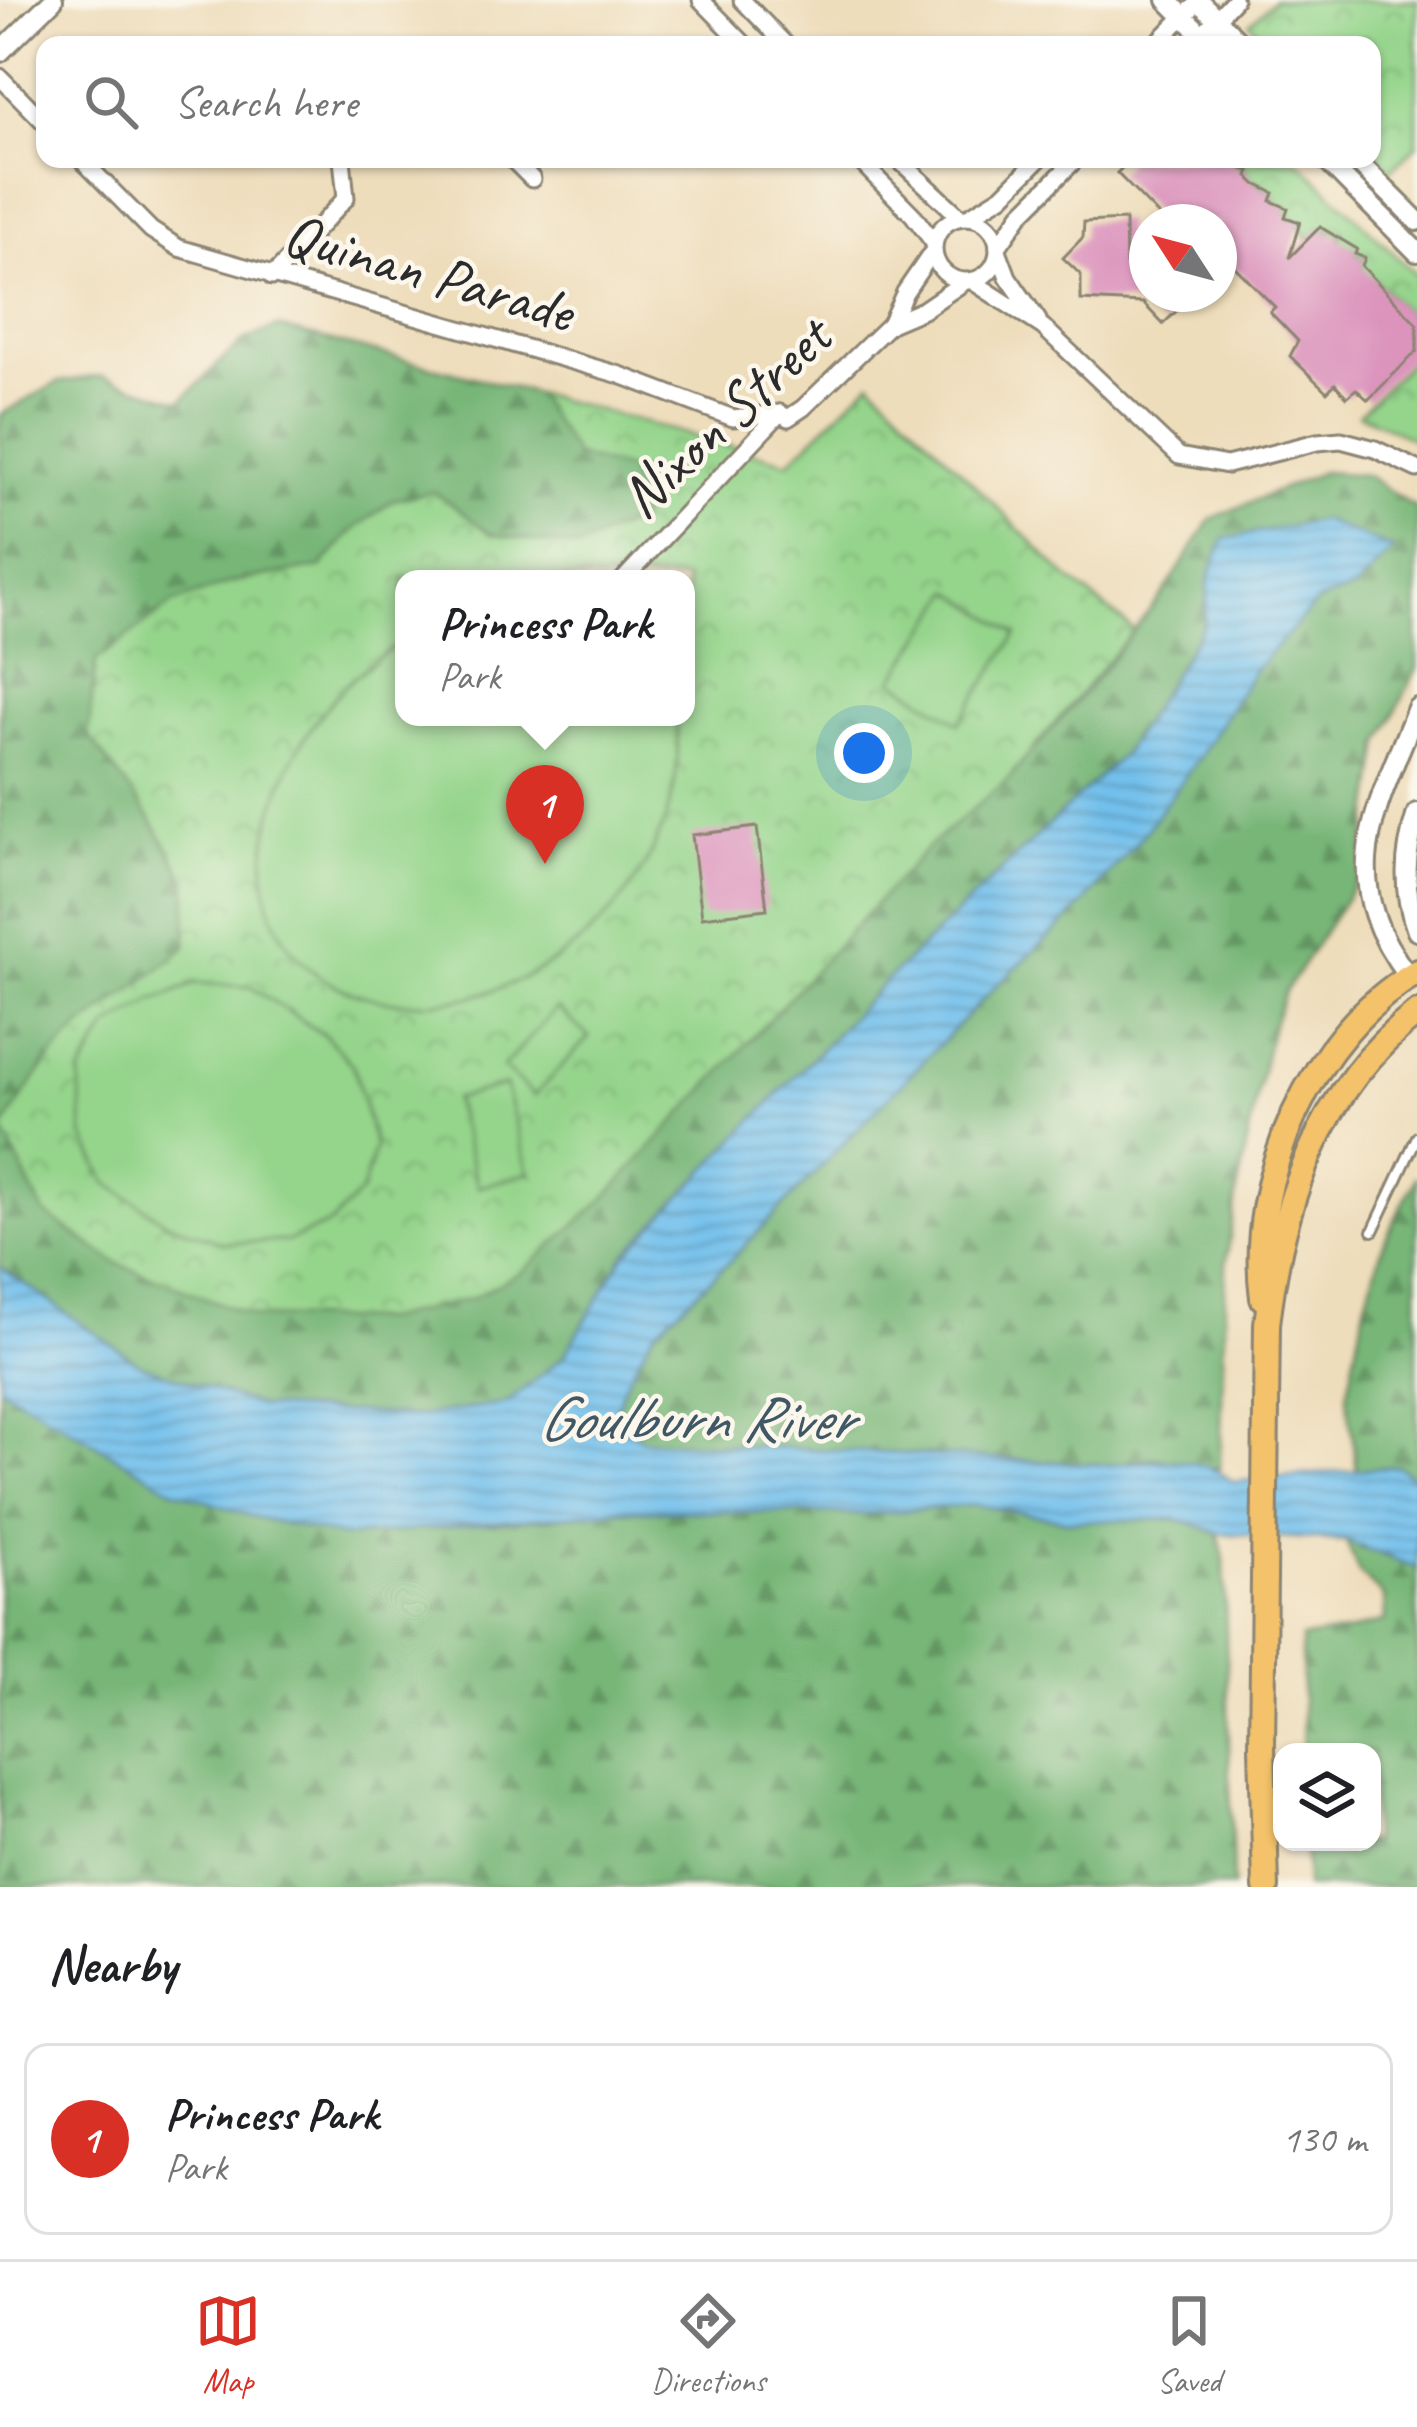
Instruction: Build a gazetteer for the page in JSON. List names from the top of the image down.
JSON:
{
  "streets": {
    "street": ["Quinan Parade", "Nixon Street"]
  },
  "crossings": [
    ["Quinan Parade", "Nixon Street"]
  ],
  "water": ["Goulburn River"],
  "north": "top left",
  "page": {
    "search": "Search here",
    "popup": ["Princess Park", "Park"],
    "pins": "1",
    "heading": "Nearby",
    "list": [
      {
        "mark": "1",
        "name": "Princess Park",
        "note": "Park",
        "value": "130 m"
      }
    ],
    "nav": ["Map", "Directions", "Saved"]
  }
}
